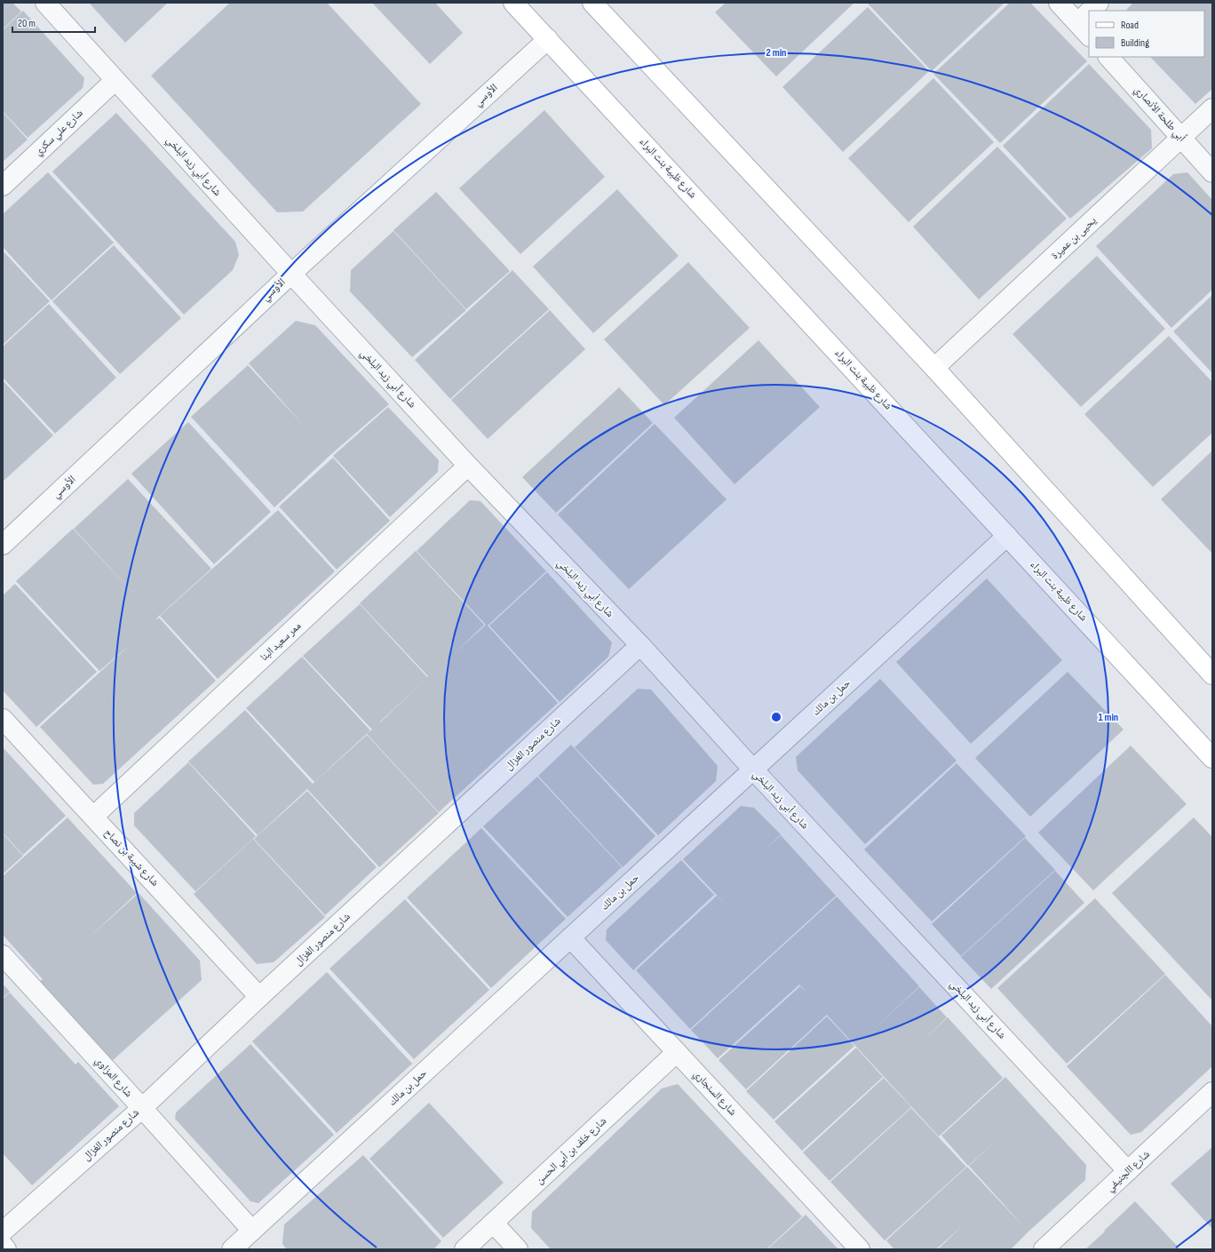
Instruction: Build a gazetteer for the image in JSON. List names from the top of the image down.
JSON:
{
  "streets": {
    "street": [
      "الأوسي",
      "أبي طلحة الأنصاري",
      "شارع علي سكري",
      "شارع أبي زيد البلخي",
      "شارع ظبية بنت البراء",
      "يحيى بن عميرة",
      "ممر سعيد البنا",
      "حمل بن مالك",
      "شارع منصور الغزال",
      "شارع شيبة بن نصاح",
      "شارع المزاوي",
      "شارع السنجاري",
      "شارع خلف بن أبي الحسن",
      "شارع االجنيفي"
    ]
  },
  "crossings": [
    ["الأوسي", "شارع أبي زيد البلخي"],
    ["الأوسي", "شارع ظبية بنت البراء"],
    ["أبي طلحة الأنصاري", "يحيى بن عميرة"],
    ["شارع علي سكري", "شارع أبي زيد البلخي"],
    ["شارع أبي زيد البلخي", "ممر سعيد البنا"],
    ["شارع أبي زيد البلخي", "حمل بن مالك"],
    ["شارع أبي زيد البلخي", "شارع منصور الغزال"],
    ["شارع أبي زيد البلخي", "شارع االجنيفي"],
    ["شارع ظبية بنت البراء", "حمل بن مالك"],
    ["ممر سعيد البنا", "شارع شيبة بن نصاح"],
    ["حمل بن مالك", "شارع المزاوي"],
    ["حمل بن مالك", "شارع السنجاري"],
    ["شارع منصور الغزال", "شارع شيبة بن نصاح"],
    ["شارع منصور الغزال", "شارع المزاوي"],
    ["شارع السنجاري", "شارع خلف بن أبي الحسن"]
  ],
  "legend": ["Road", "Building"],
  "scale_bar": "20 m",
  "rings": ["2 min", "1 min"]
}
